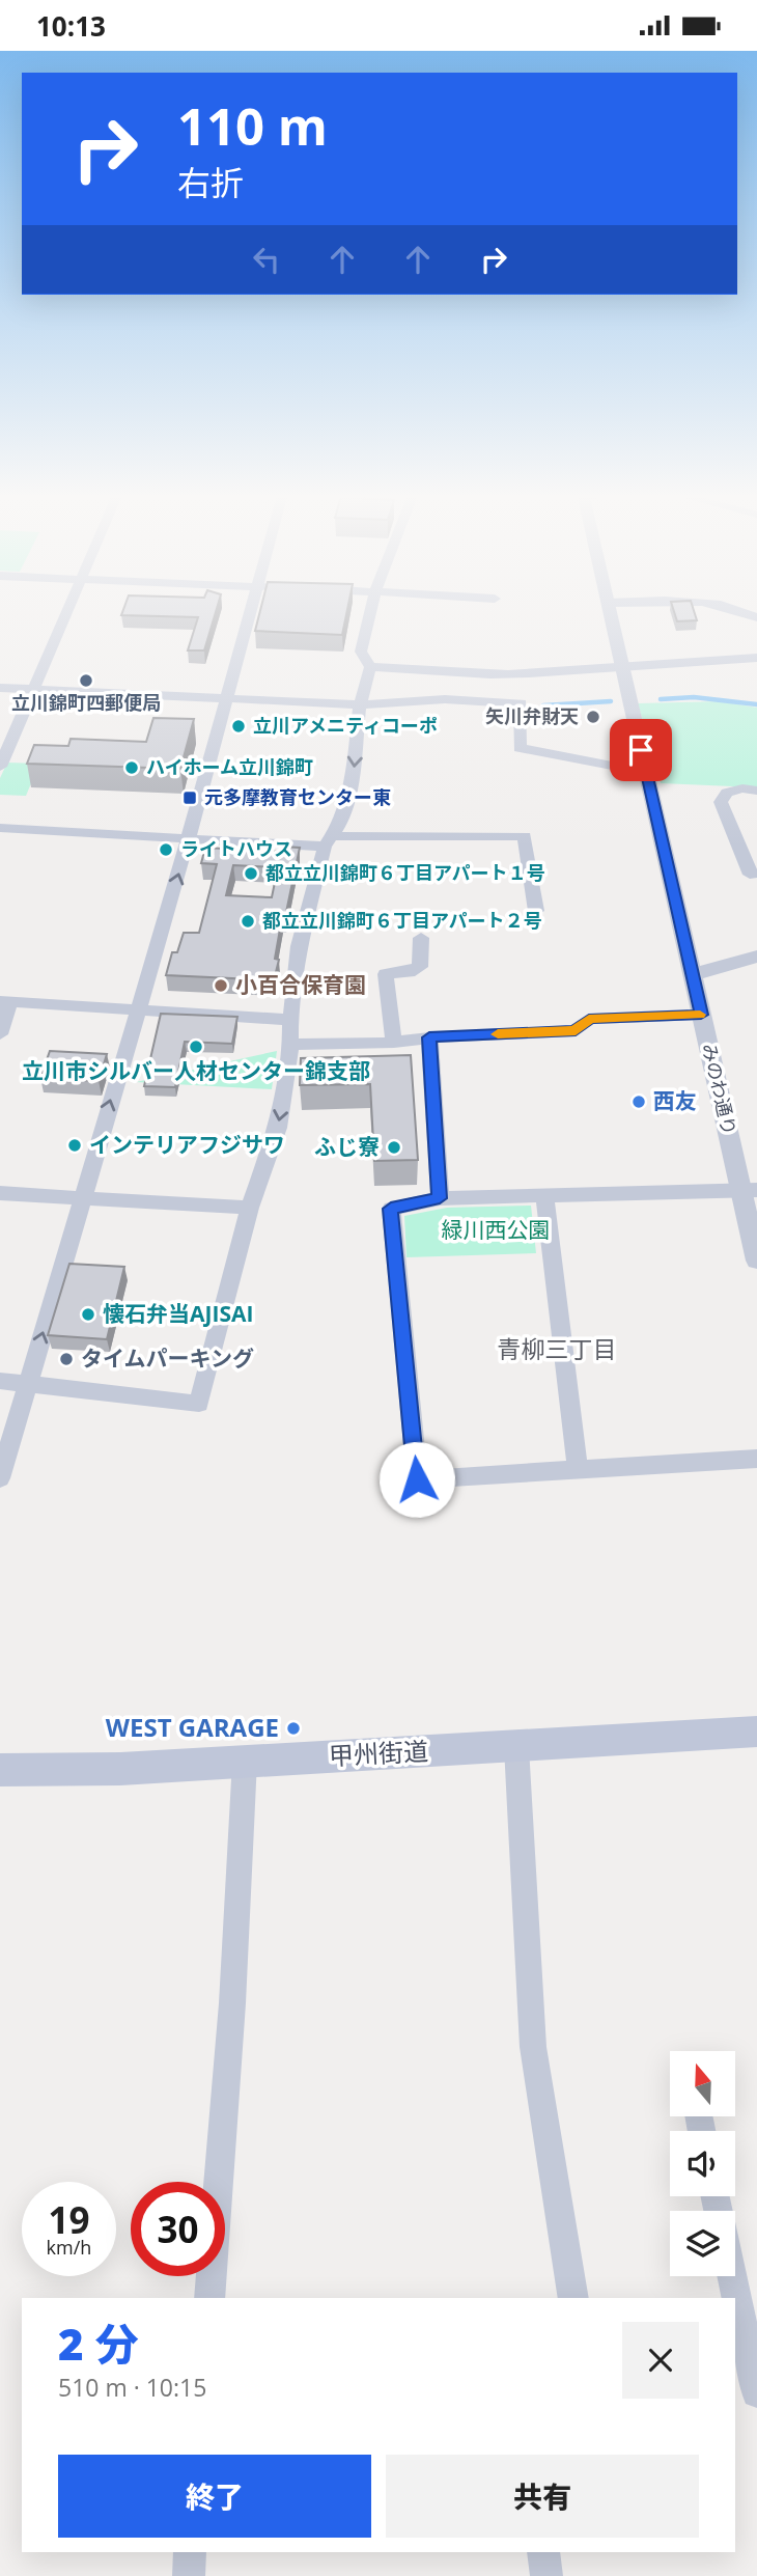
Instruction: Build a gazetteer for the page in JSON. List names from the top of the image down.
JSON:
{
  "streets": {
    "main road": ["甲州街道"],
    "street": ["みのわ通り"]
  },
  "districts": ["青柳三丁目"],
  "parks": ["緑川西公園"],
  "places": {
    "other": [
      "立川錦町四郵便局",
      "矢川弁財天",
      "立川アメニティコーポ",
      "ハイホーム立川錦町",
      "ライトハウス",
      "都立立川錦町６丁目アパート１号",
      "都立立川錦町６丁目アパート２号",
      "小百合保育園",
      "立川市シルバー人材センター錦支部",
      "西友",
      "インテリアフジサワ",
      "ふじ寮",
      "懐石弁当AJISAI",
      "タイムパーキング",
      "WEST GARAGE"
    ],
    "transit": ["元多摩教育センター東"]
  },
  "north": "top",
  "page": {
    "status": "10:13",
    "turn": ["110 m", "右折"],
    "speed": "19 km/h",
    "limit": "30",
    "heading": ["2 分", "510 m · 10:15"],
    "buttons": ["終了", "共有"]
  }
}
